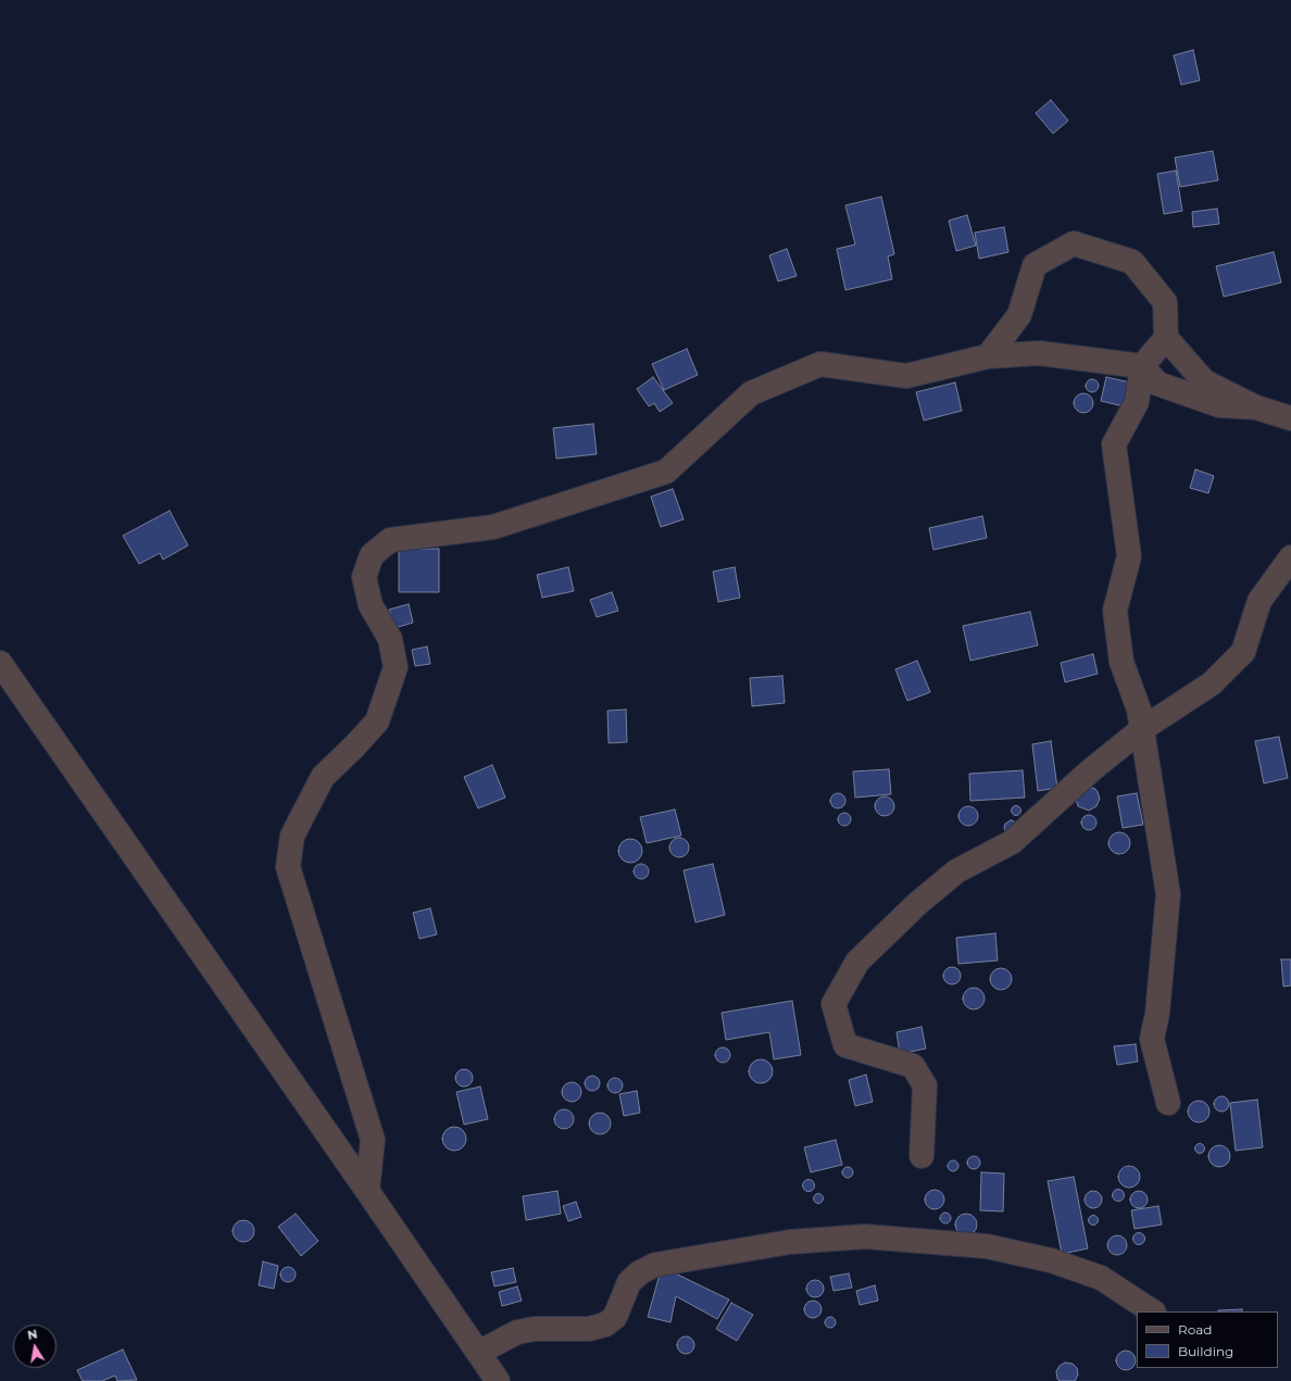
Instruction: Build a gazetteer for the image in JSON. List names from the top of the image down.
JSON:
{
  "legend": ["Road", "Building"],
  "north": "top"
}
